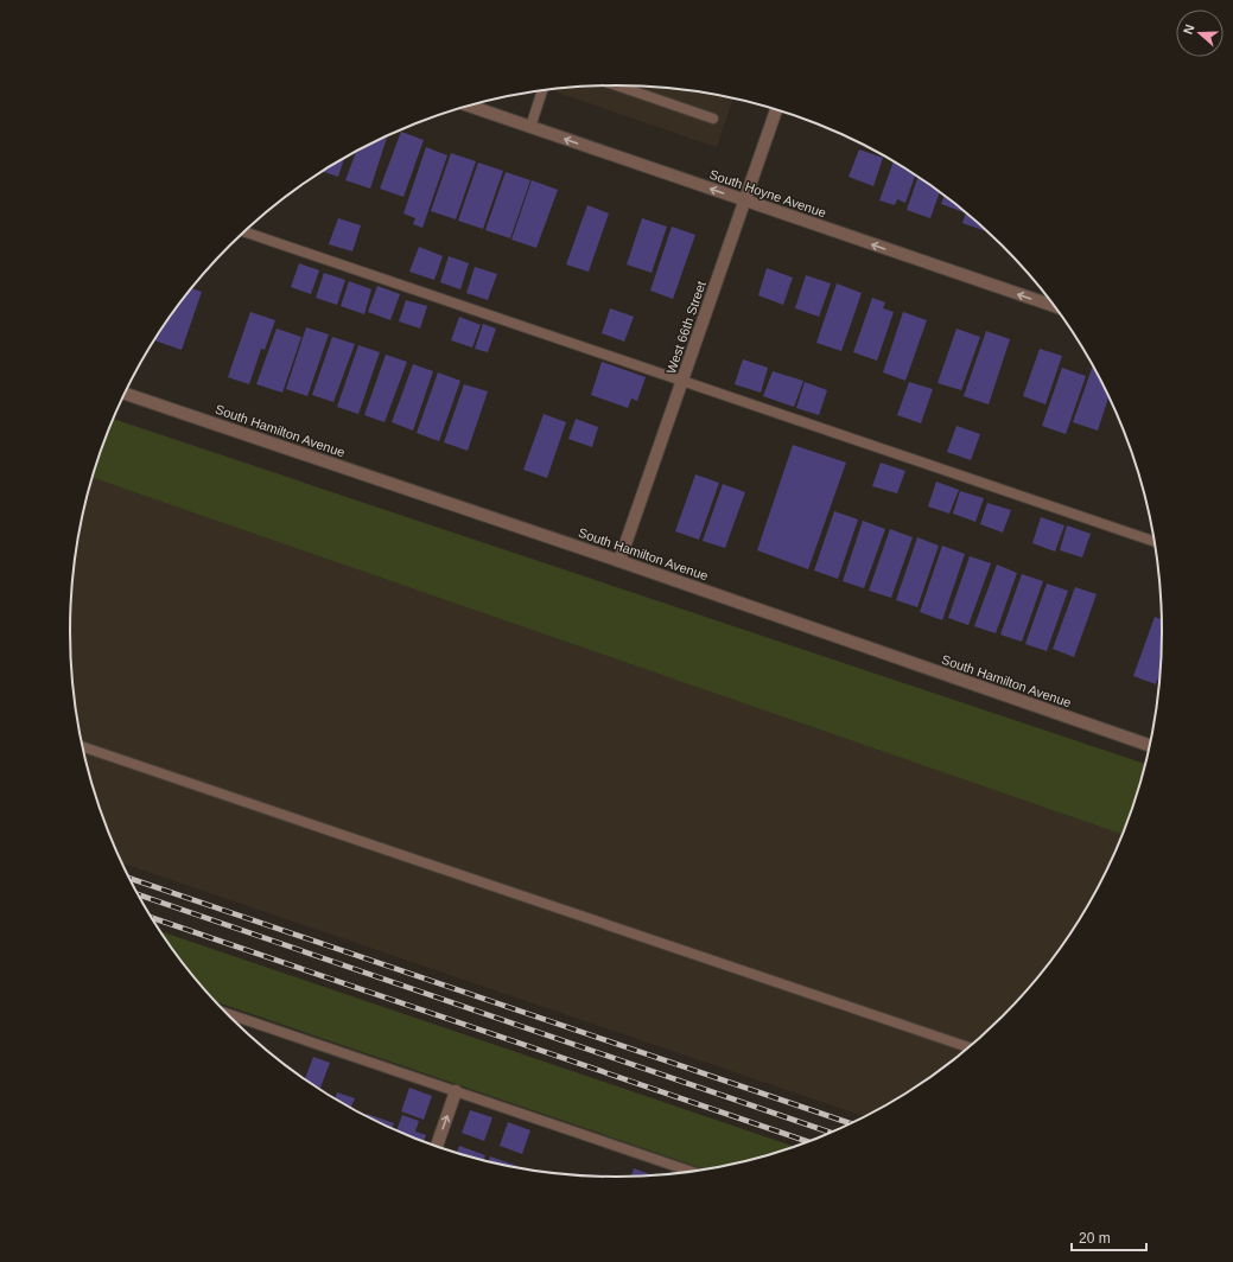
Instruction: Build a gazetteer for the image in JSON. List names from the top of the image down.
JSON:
{
  "streets": {
    "street": ["South Hoyne Avenue", "West 66th Street", "South Hamilton Avenue"]
  },
  "crossings": [
    ["South Hoyne Avenue", "West 66th Street"],
    ["West 66th Street", "South Hamilton Avenue"]
  ],
  "one_way": ["South Hoyne Avenue"],
  "scale_bar": "20 m",
  "north": "left"
}
